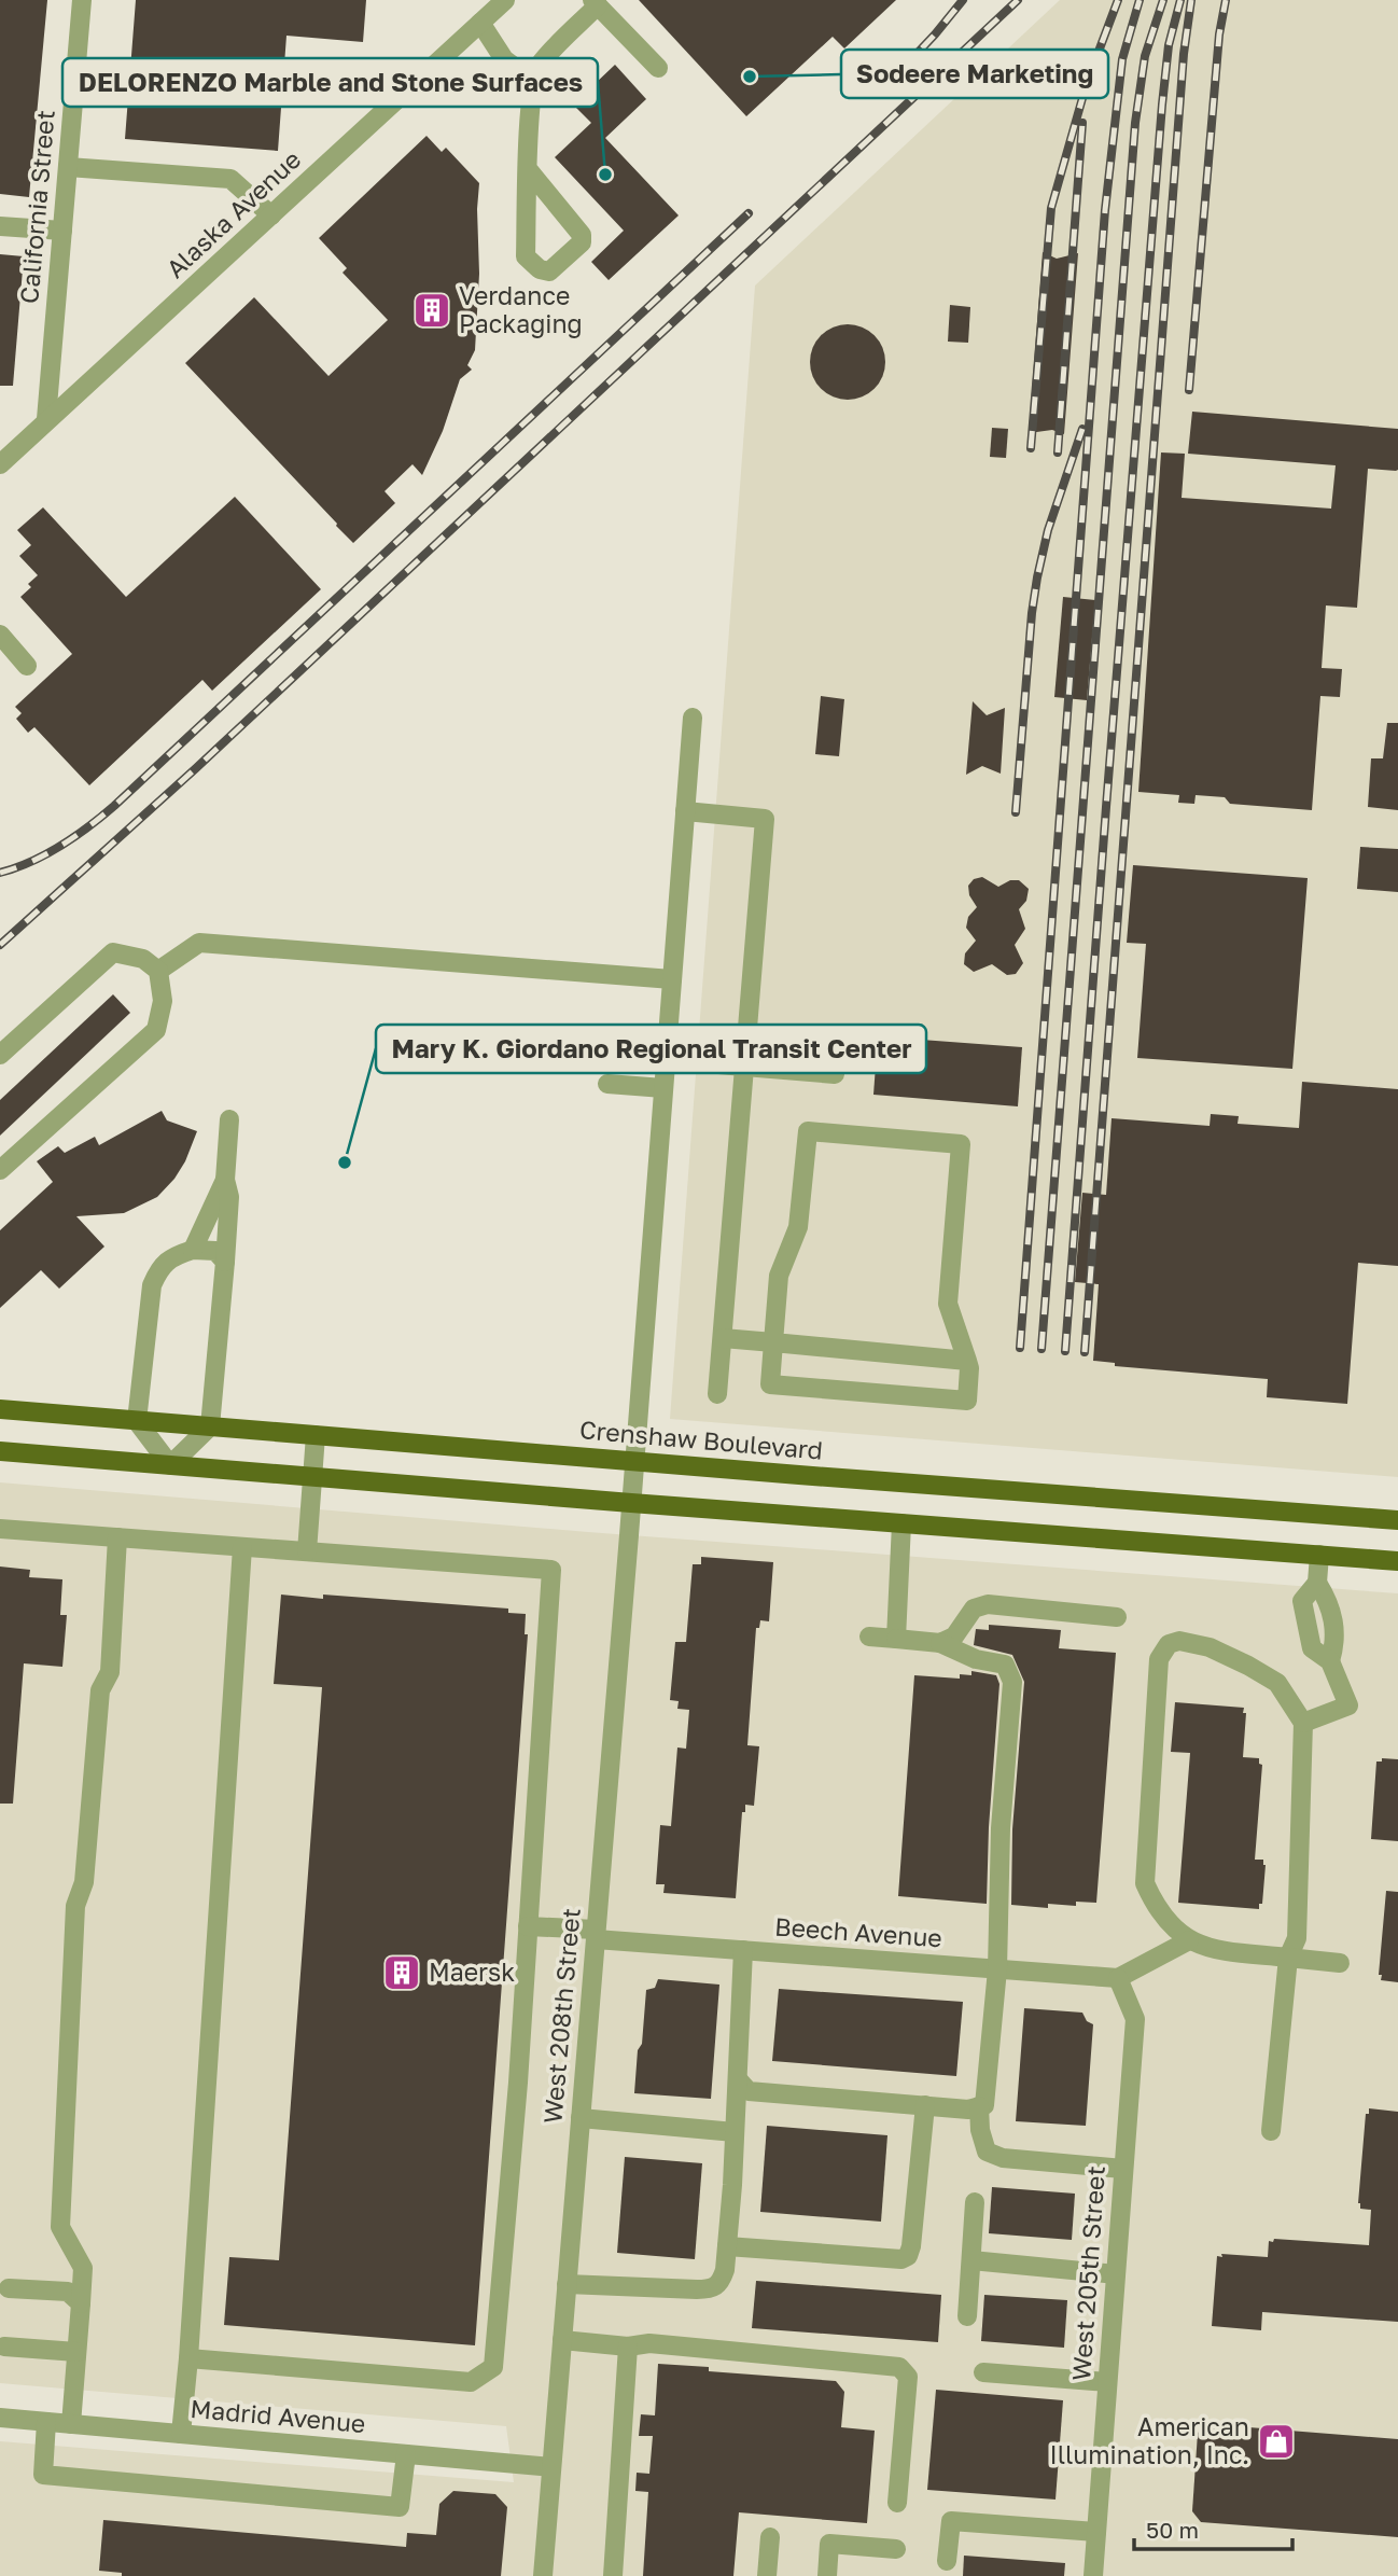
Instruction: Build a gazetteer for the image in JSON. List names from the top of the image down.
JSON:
{
  "streets": {
    "main road": ["Crenshaw Boulevard"],
    "street": [
      "California Street",
      "Alaska Avenue",
      "Beech Avenue",
      "West 208th Street",
      "West 205th Street",
      "Madrid Avenue"
    ]
  },
  "crossings": [
    ["California Street", "Alaska Avenue"],
    ["Crenshaw Boulevard", "West 208th Street"],
    ["Beech Avenue", "West 208th Street"],
    ["Beech Avenue", "West 205th Street"],
    ["West 208th Street", "Madrid Avenue"]
  ],
  "places": {
    "other": ["Sodeere Marketing", "DELORENZO Marble and Stone Surfaces", "Mary K. Giordano Regional Transit Center"],
    "building": ["Verdance Packaging", "Maersk"],
    "shop": ["American Illumination, Inc."]
  },
  "scale_bar": "50 m"
}
